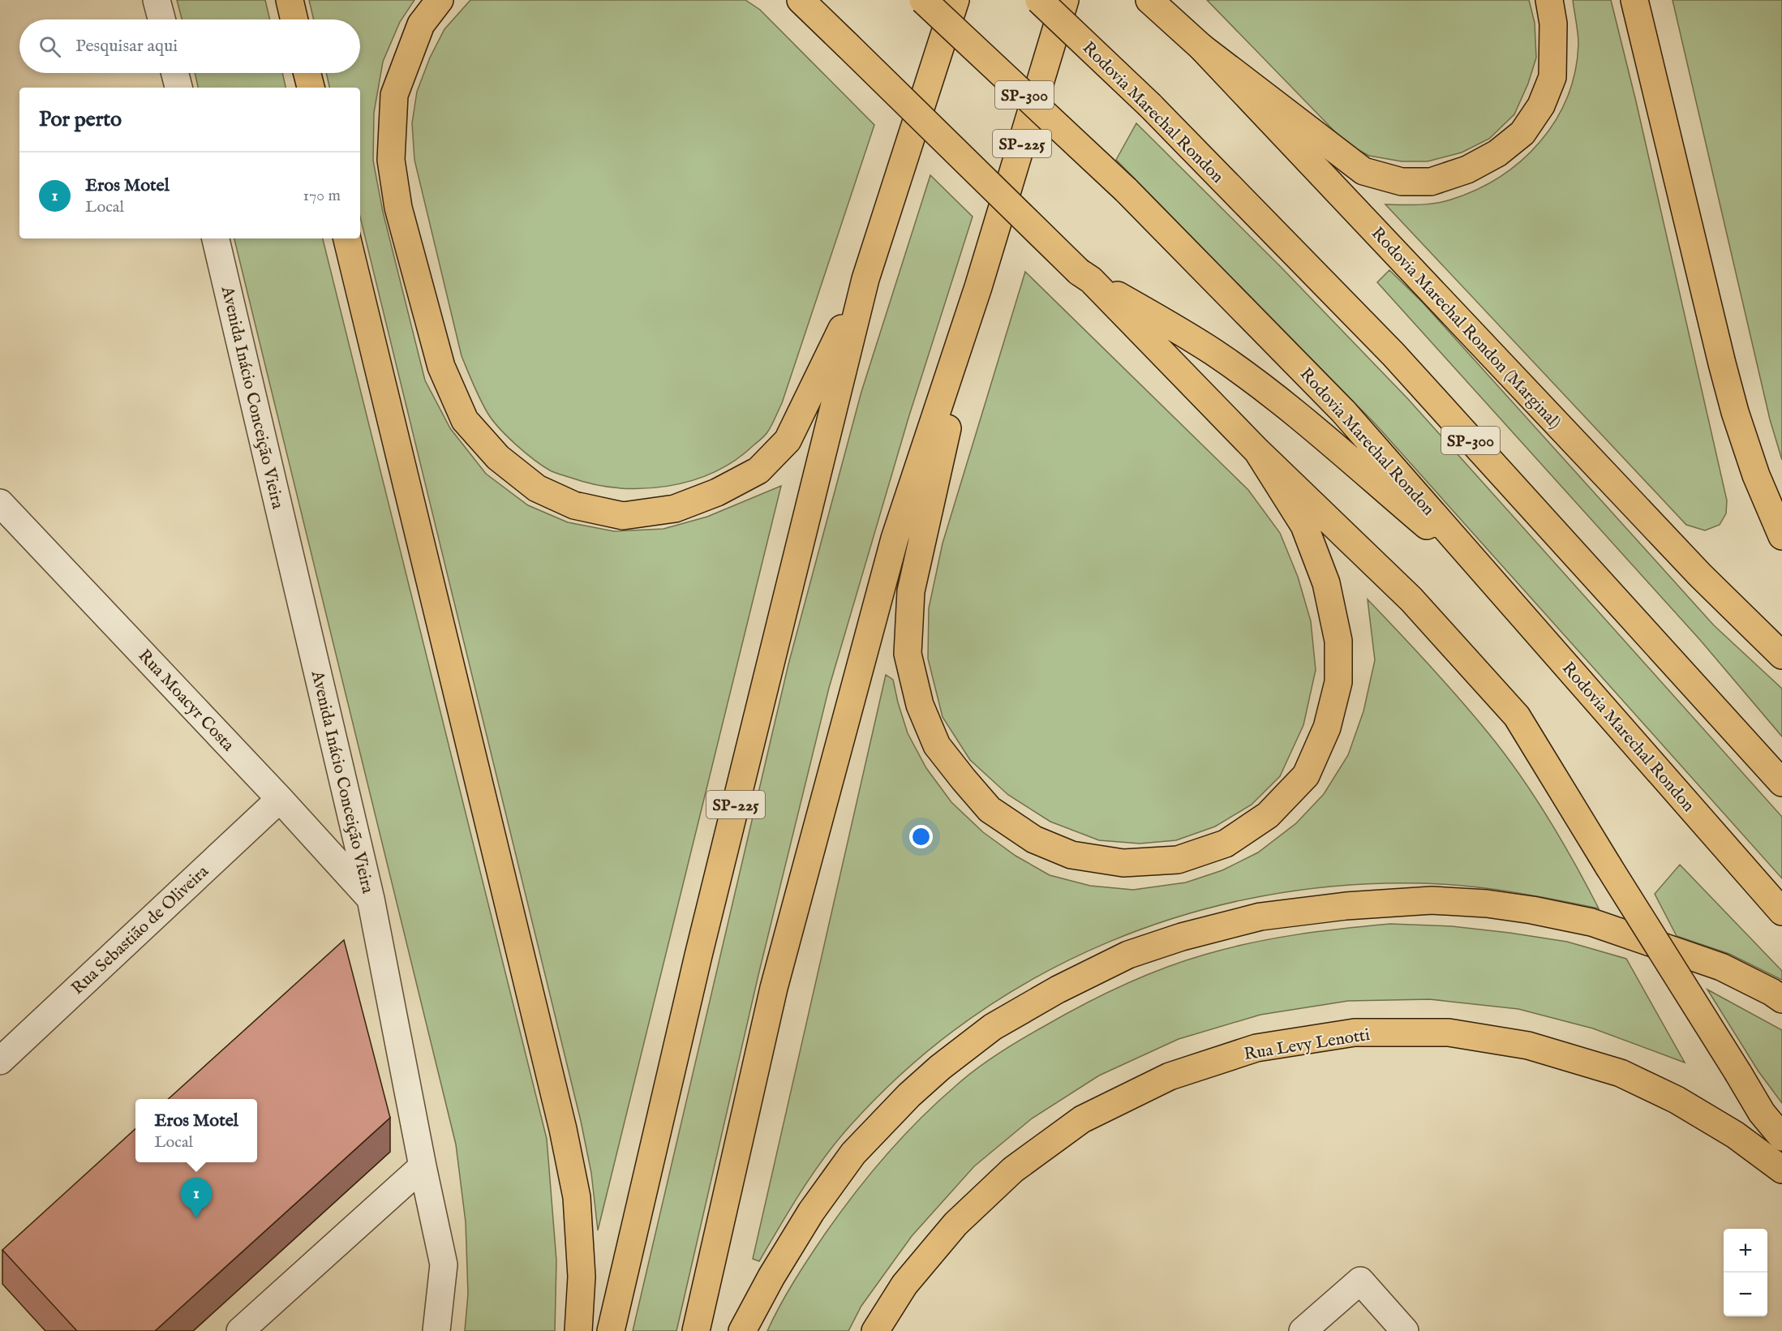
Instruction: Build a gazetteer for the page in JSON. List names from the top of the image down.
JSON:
{
  "streets": {
    "highway": [
      "SP-300",
      "Rodovia Marechal Rondon",
      "SP-225",
      "Rodovia Marechal Rondon (Marginal)",
      "Rua Levy Lenotti"
    ],
    "street": ["Avenida Inácio Conceição Vieira", "Rua Moacyr Costa", "Rua Sebastião de Oliveira"]
  },
  "crossings": [
    ["Avenida Inácio Conceição Vieira", "Rua Moacyr Costa"],
    ["Rua Moacyr Costa", "Rua Sebastião de Oliveira"]
  ],
  "page": {
    "search": "Pesquisar aqui",
    "heading": "Por perto",
    "list": [
      {
        "mark": "1",
        "name": "Eros Motel",
        "note": "Local",
        "value": "170 m"
      }
    ],
    "popup": ["Eros Motel", "Local"],
    "pins": "1",
    "map_buttons": ["+", "−"]
  }
}
